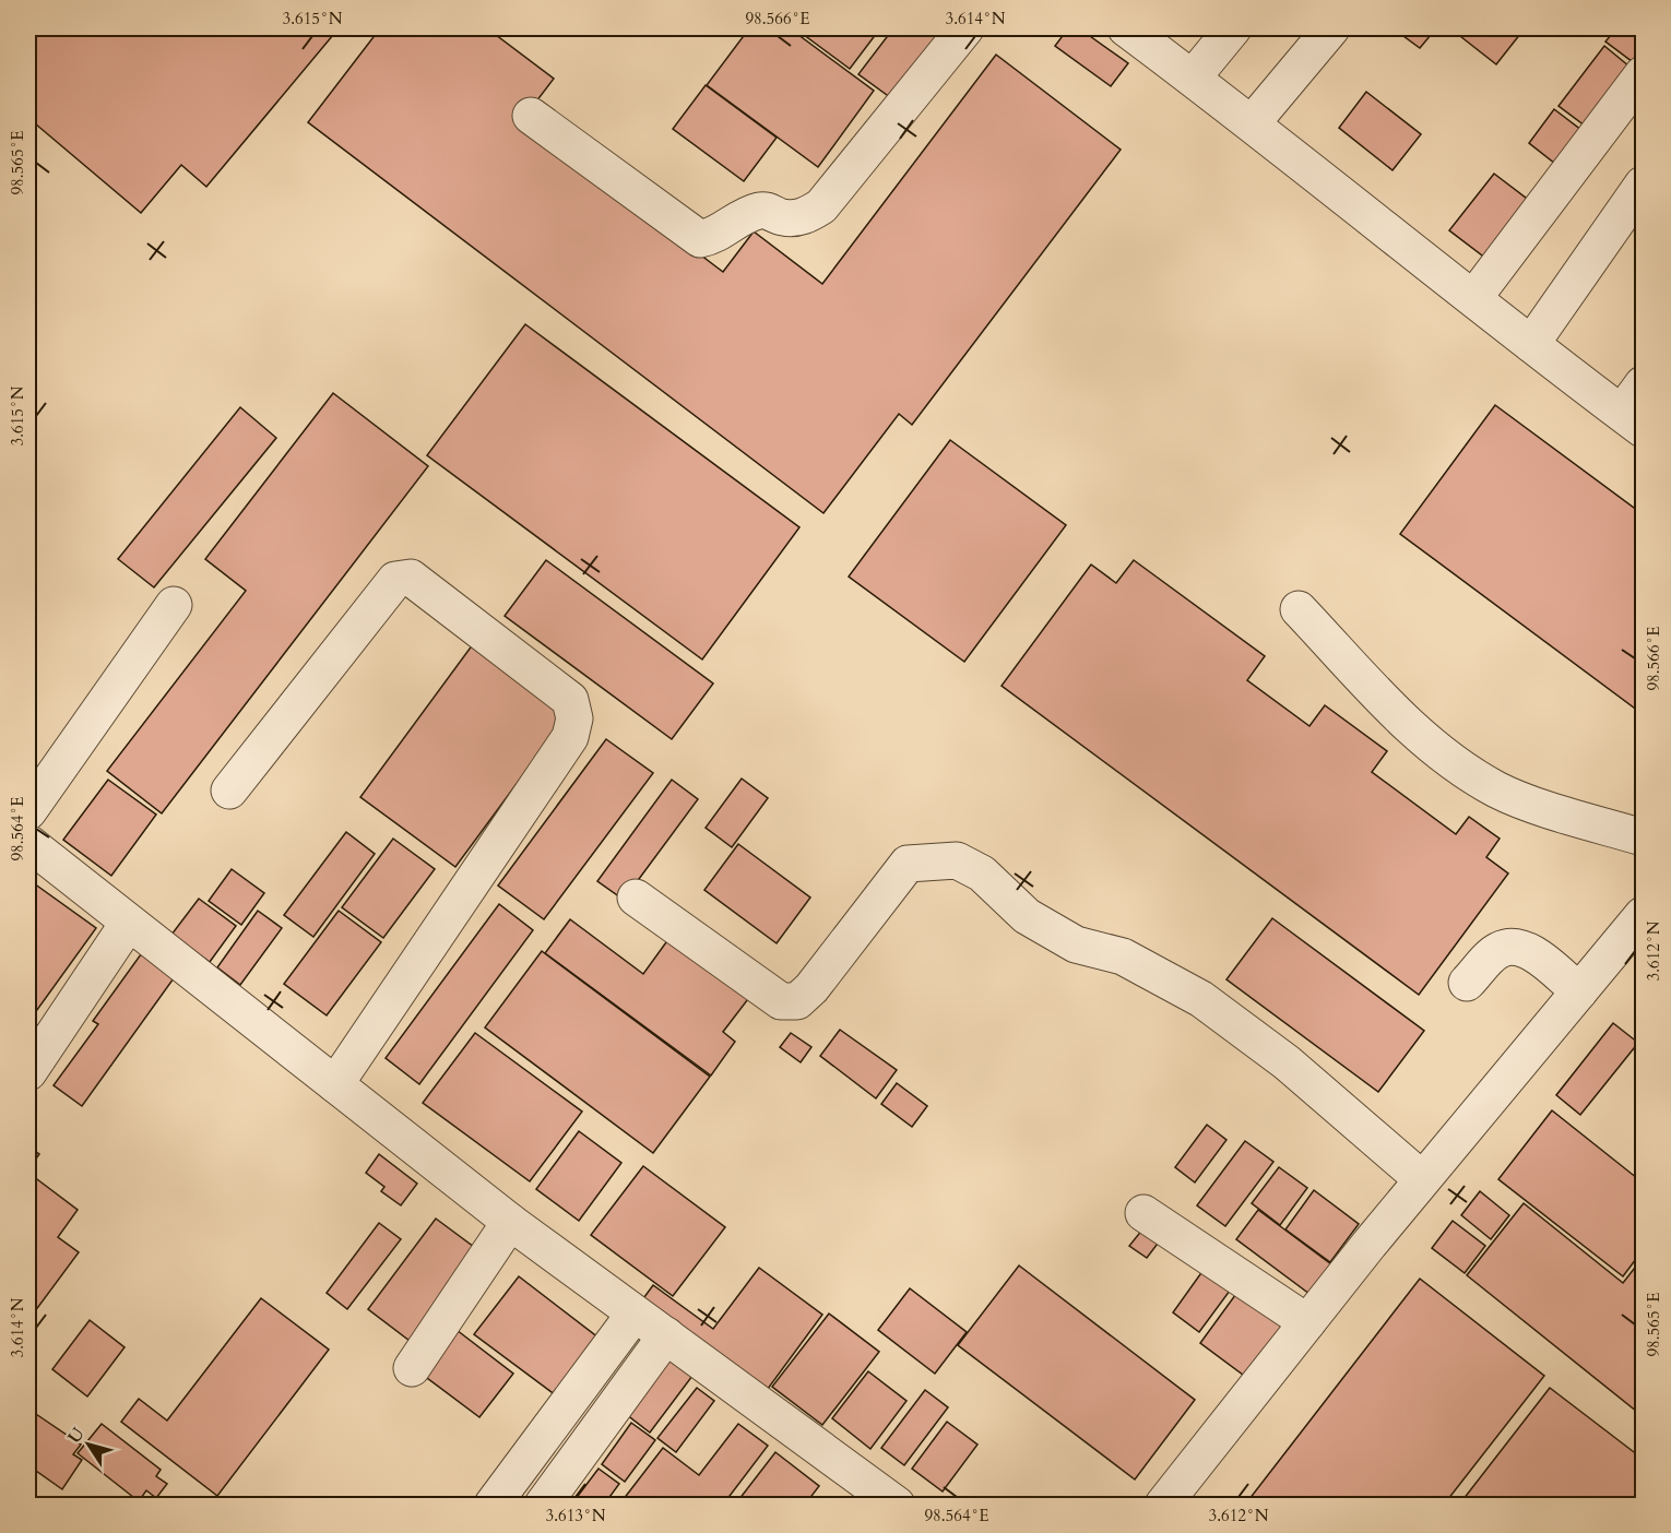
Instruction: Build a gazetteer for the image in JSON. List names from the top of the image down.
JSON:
{
  "north": "top left",
  "coordinates": [
    "3.615°N",
    "98.566°E",
    "3.614°N",
    "98.565°E",
    "98.564°E",
    "3.612°N",
    "3.613°N"
  ]
}
